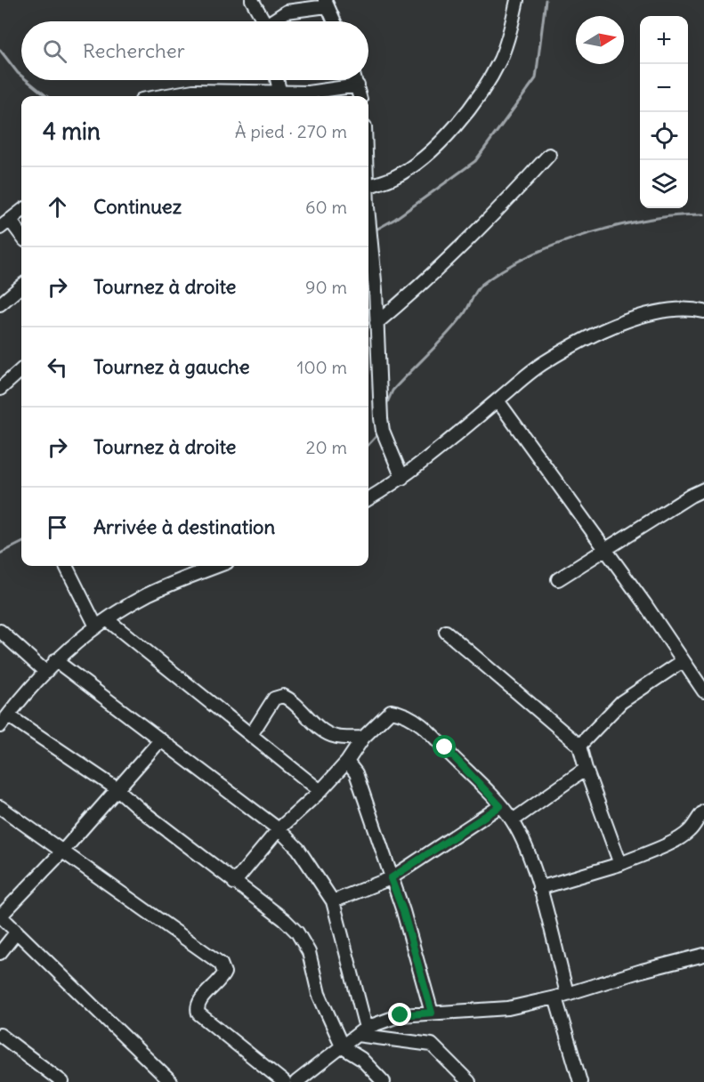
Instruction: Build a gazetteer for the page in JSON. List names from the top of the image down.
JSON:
{
  "north": "right",
  "page": {
    "map_buttons": ["+", "−"],
    "search": "Rechercher",
    "heading": ["4 min", "À pied · 270 m"],
    "list": [
      ["Continuez", "60 m"],
      ["Tournez à droite", "90 m"],
      ["Tournez à gauche", "100 m"],
      ["Tournez à droite", "20 m"],
      "Arrivée à destination"
    ]
  }
}
